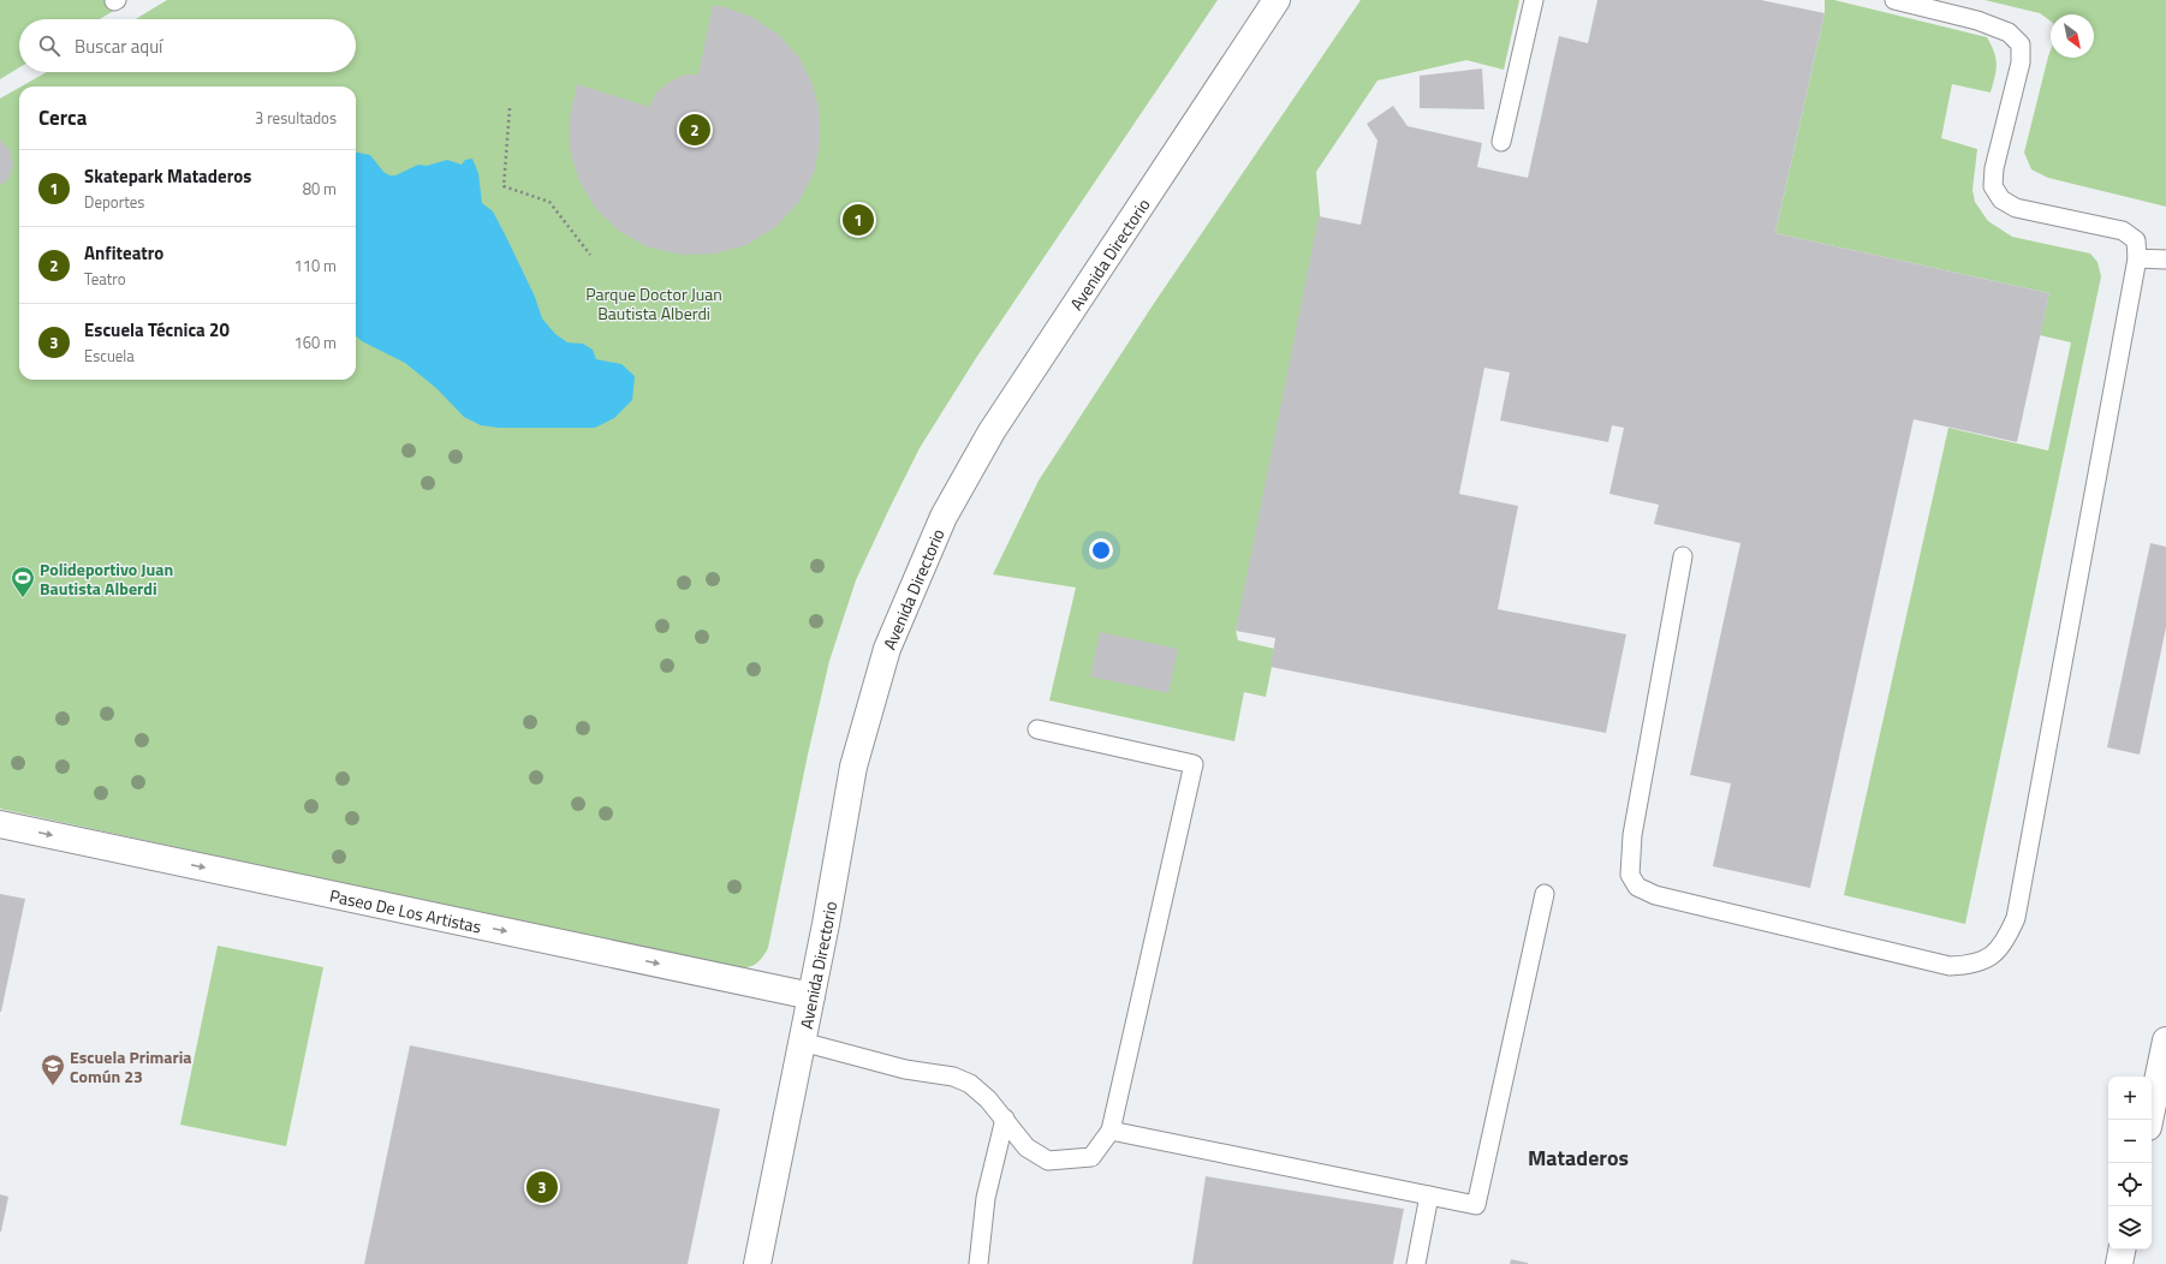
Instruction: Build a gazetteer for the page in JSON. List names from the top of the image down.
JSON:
{
  "streets": {
    "main road": ["Avenida Directorio", "Paseo De Los Artistas"]
  },
  "crossings": [
    ["Avenida Directorio", "Paseo De Los Artistas"]
  ],
  "one_way": ["Paseo De Los Artistas"],
  "districts": ["Mataderos"],
  "parks": ["Parque Doctor Juan Bautista Alberdi"],
  "places": {
    "sports": ["Polideportivo Juan Bautista Alberdi"],
    "school or university": ["Escuela Primaria Común 23"]
  },
  "north": "bottom right",
  "page": {
    "search": "Buscar aquí",
    "heading": ["Cerca", "3 resultados"],
    "pins": ["2", "1", "3"],
    "list": [
      {
        "mark": "1",
        "name": "Skatepark Mataderos",
        "note": "Deportes",
        "value": "80 m"
      },
      {
        "mark": "2",
        "name": "Anfiteatro",
        "note": "Teatro",
        "value": "110 m"
      },
      {
        "mark": "3",
        "name": "Escuela Técnica 20",
        "note": "Escuela",
        "value": "160 m"
      }
    ],
    "map_buttons": ["+", "−"]
  }
}
